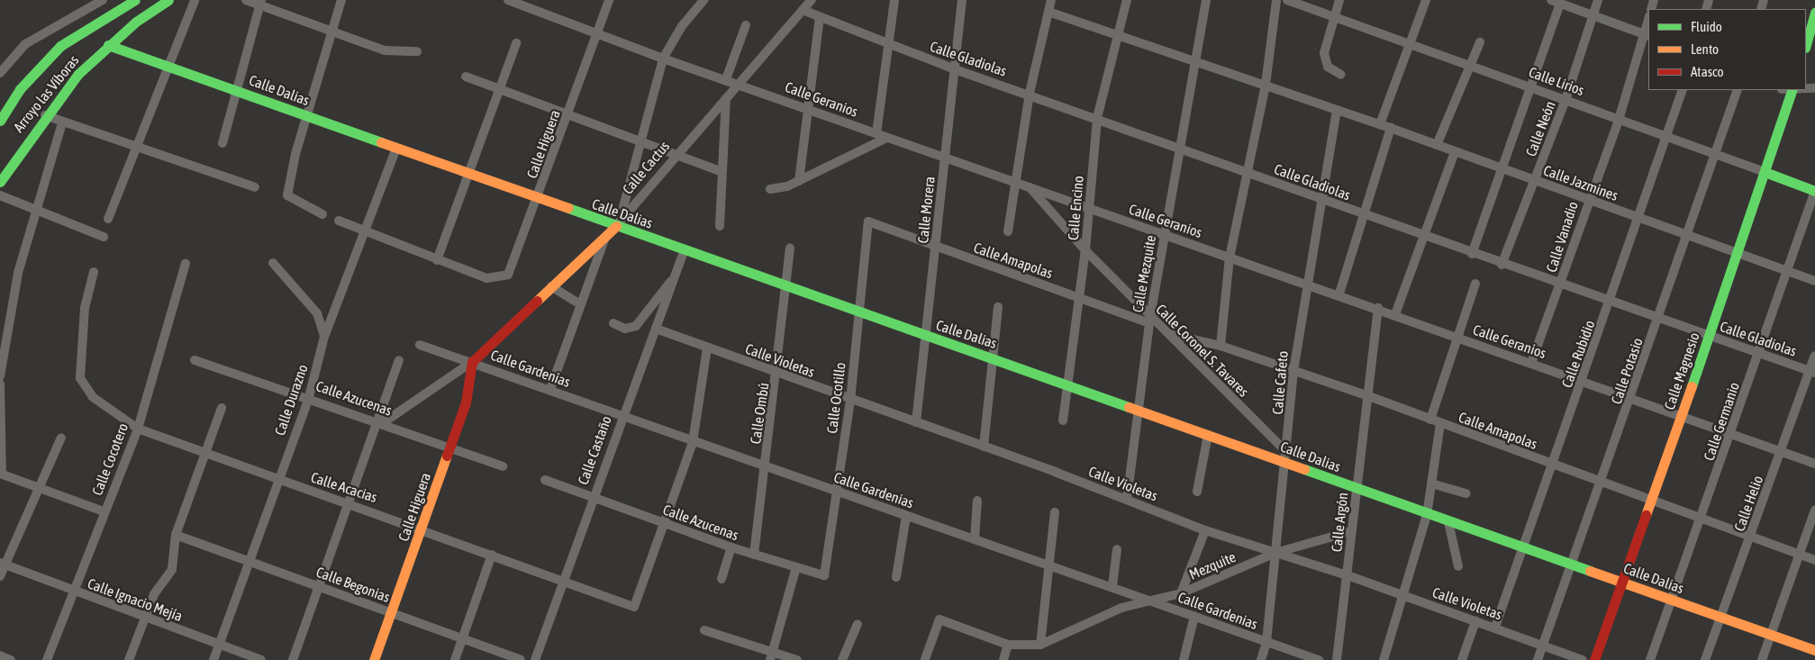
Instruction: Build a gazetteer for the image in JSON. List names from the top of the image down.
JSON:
{
  "streets": {
    "street": [
      "Calle Gladiolas",
      "Calle Lirios",
      "Calle Dalias",
      "Arroyo las Víboras",
      "Calle Geranios",
      "Calle Neón",
      "Calle Higuera",
      "Calle Cactus",
      "Calle Jazmines",
      "Calle Encino",
      "Calle Morera",
      "Calle Vanadio",
      "Calle Amapolas",
      "Calle Mezquite",
      "Calle Coronel S. Tavares",
      "Calle Rubidio",
      "Calle Violetas",
      "Calle Gardenias",
      "Calle Potasio",
      "Calle Magnesio",
      "Calle Cafeto",
      "Calle Azucenas",
      "Calle Ocotillo",
      "Calle Durazno",
      "Calle Ombú",
      "Calle Germanio",
      "Calle Castaño",
      "Calle Cocotero",
      "Calle Acacias",
      "Calle Helio",
      "Calle Argón",
      "Mezquite",
      "Calle Begonias",
      "Calle Ignacio Mejía"
    ]
  },
  "crossings": [
    ["Calle Gladiolas", "Calle Neón"],
    ["Calle Gladiolas", "Calle Cactus"],
    ["Calle Gladiolas", "Calle Encino"],
    ["Calle Gladiolas", "Calle Morera"],
    ["Calle Gladiolas", "Calle Vanadio"],
    ["Calle Gladiolas", "Calle Mezquite"],
    ["Calle Gladiolas", "Calle Rubidio"],
    ["Calle Gladiolas", "Calle Potasio"],
    ["Calle Gladiolas", "Calle Magnesio"],
    ["Calle Gladiolas", "Calle Cafeto"],
    ["Calle Gladiolas", "Calle Germanio"],
    ["Calle Gladiolas", "Calle Helio"],
    ["Calle Lirios", "Calle Neón"],
    ["Calle Lirios", "Calle Vanadio"],
    ["Calle Lirios", "Calle Rubidio"],
    ["Calle Lirios", "Calle Potasio"],
    ["Calle Lirios", "Calle Magnesio"],
    ["Calle Lirios", "Calle Germanio"],
    ["Calle Dalias", "Arroyo las Víboras"],
    ["Calle Dalias", "Calle Higuera"],
    ["Calle Dalias", "Calle Cactus"],
    ["Calle Dalias", "Calle Encino"],
    ["Calle Dalias", "Calle Morera"],
    ["Calle Dalias", "Calle Mezquite"],
    ["Calle Dalias", "Calle Coronel S. Tavares"],
    ["Calle Dalias", "Calle Rubidio"],
    ["Calle Dalias", "Calle Potasio"],
    ["Calle Dalias", "Calle Magnesio"],
    ["Calle Dalias", "Calle Cafeto"],
    ["Calle Dalias", "Calle Ocotillo"],
    ["Calle Dalias", "Calle Durazno"],
    ["Calle Dalias", "Calle Ombú"],
    ["Calle Dalias", "Calle Germanio"],
    ["Calle Dalias", "Calle Castaño"],
    ["Calle Dalias", "Calle Helio"],
    ["Calle Dalias", "Calle Argón"],
    ["Calle Geranios", "Calle Higuera"],
    ["Calle Geranios", "Calle Cactus"],
    ["Calle Geranios", "Calle Encino"],
    ["Calle Geranios", "Calle Morera"],
    ["Calle Geranios", "Calle Vanadio"],
    ["Calle Geranios", "Calle Mezquite"],
    ["Calle Geranios", "Calle Coronel S. Tavares"],
    ["Calle Geranios", "Calle Rubidio"],
    ["Calle Geranios", "Calle Potasio"],
    ["Calle Geranios", "Calle Magnesio"],
    ["Calle Geranios", "Calle Cafeto"],
    ["Calle Geranios", "Calle Germanio"],
    ["Calle Geranios", "Calle Helio"],
    ["Calle Geranios", "Calle Argón"],
    ["Calle Neón", "Calle Jazmines"],
    ["Calle Higuera", "Calle Cactus"],
    ["Calle Higuera", "Calle Gardenias"],
    ["Calle Higuera", "Calle Azucenas"],
    ["Calle Higuera", "Calle Acacias"],
    ["Calle Higuera", "Calle Begonias"],
    ["Calle Cactus", "Calle Gardenias"],
    ["Calle Jazmines", "Calle Encino"],
    ["Calle Jazmines", "Calle Vanadio"],
    ["Calle Jazmines", "Calle Mezquite"],
    ["Calle Jazmines", "Calle Rubidio"],
    ["Calle Jazmines", "Calle Potasio"],
    ["Calle Jazmines", "Calle Magnesio"],
    ["Calle Jazmines", "Calle Cafeto"],
    ["Calle Jazmines", "Calle Germanio"],
    ["Calle Encino", "Calle Amapolas"],
    ["Calle Encino", "Calle Coronel S. Tavares"],
    ["Calle Morera", "Calle Amapolas"],
    ["Calle Morera", "Calle Violetas"],
    ["Calle Amapolas", "Calle Mezquite"],
    ["Calle Amapolas", "Calle Coronel S. Tavares"],
    ["Calle Amapolas", "Calle Rubidio"],
    ["Calle Amapolas", "Calle Potasio"],
    ["Calle Amapolas", "Calle Magnesio"],
    ["Calle Amapolas", "Calle Cafeto"],
    ["Calle Amapolas", "Calle Ocotillo"],
    ["Calle Amapolas", "Calle Germanio"],
    ["Calle Amapolas", "Calle Helio"],
    ["Calle Amapolas", "Calle Argón"],
    ["Calle Mezquite", "Calle Coronel S. Tavares"],
    ["Calle Mezquite", "Calle Violetas"],
    ["Calle Coronel S. Tavares", "Calle Cafeto"],
    ["Calle Rubidio", "Calle Violetas"],
    ["Calle Violetas", "Calle Potasio"],
    ["Calle Violetas", "Calle Cafeto"],
    ["Calle Violetas", "Calle Ocotillo"],
    ["Calle Violetas", "Calle Ombú"],
    ["Calle Violetas", "Calle Castaño"],
    ["Calle Violetas", "Calle Argón"],
    ["Calle Violetas", "Mezquite"],
    ["Calle Gardenias", "Calle Cafeto"],
    ["Calle Gardenias", "Calle Ocotillo"],
    ["Calle Gardenias", "Calle Ombú"],
    ["Calle Gardenias", "Calle Castaño"],
    ["Calle Gardenias", "Mezquite"],
    ["Calle Cafeto", "Mezquite"],
    ["Calle Azucenas", "Calle Ocotillo"],
    ["Calle Azucenas", "Calle Durazno"],
    ["Calle Azucenas", "Calle Ombú"],
    ["Calle Azucenas", "Calle Castaño"],
    ["Calle Azucenas", "Calle Acacias"],
    ["Calle Durazno", "Calle Acacias"],
    ["Calle Durazno", "Calle Begonias"],
    ["Calle Durazno", "Calle Ignacio Mejía"],
    ["Calle Castaño", "Calle Acacias"],
    ["Calle Cocotero", "Calle Acacias"],
    ["Calle Cocotero", "Calle Ignacio Mejía"],
    ["Calle Argón", "Mezquite"]
  ],
  "legend": ["Fluido", "Lento", "Atasco"]
}
